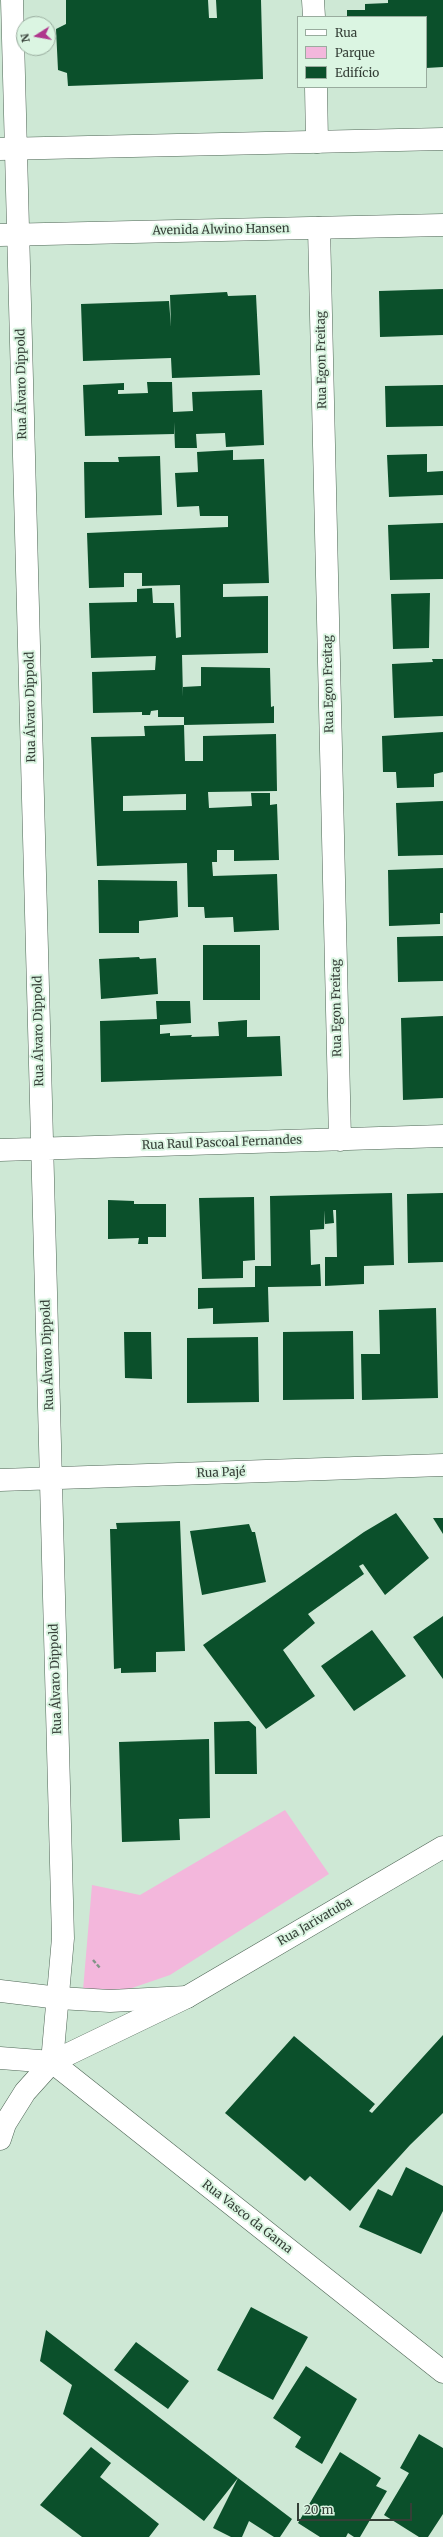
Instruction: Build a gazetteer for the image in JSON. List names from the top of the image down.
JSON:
{
  "streets": {
    "street": [
      "Avenida Alwino Hansen",
      "Rua Egon Freitag",
      "Rua Álvaro Dippold",
      "Rua Raul Pascoal Fernandes",
      "Rua Pajé",
      "Rua Jarivatuba",
      "Rua Vasco da Gama"
    ]
  },
  "crossings": [
    ["Avenida Alwino Hansen", "Rua Egon Freitag"],
    ["Avenida Alwino Hansen", "Rua Álvaro Dippold"],
    ["Rua Egon Freitag", "Rua Raul Pascoal Fernandes"],
    ["Rua Álvaro Dippold", "Rua Raul Pascoal Fernandes"],
    ["Rua Álvaro Dippold", "Rua Pajé"],
    ["Rua Álvaro Dippold", "Rua Jarivatuba"],
    ["Rua Álvaro Dippold", "Rua Vasco da Gama"],
    ["Rua Jarivatuba", "Rua Vasco da Gama"]
  ],
  "legend": ["Rua", "Parque", "Edifício"],
  "scale_bar": "20 m",
  "north": "left"
}
